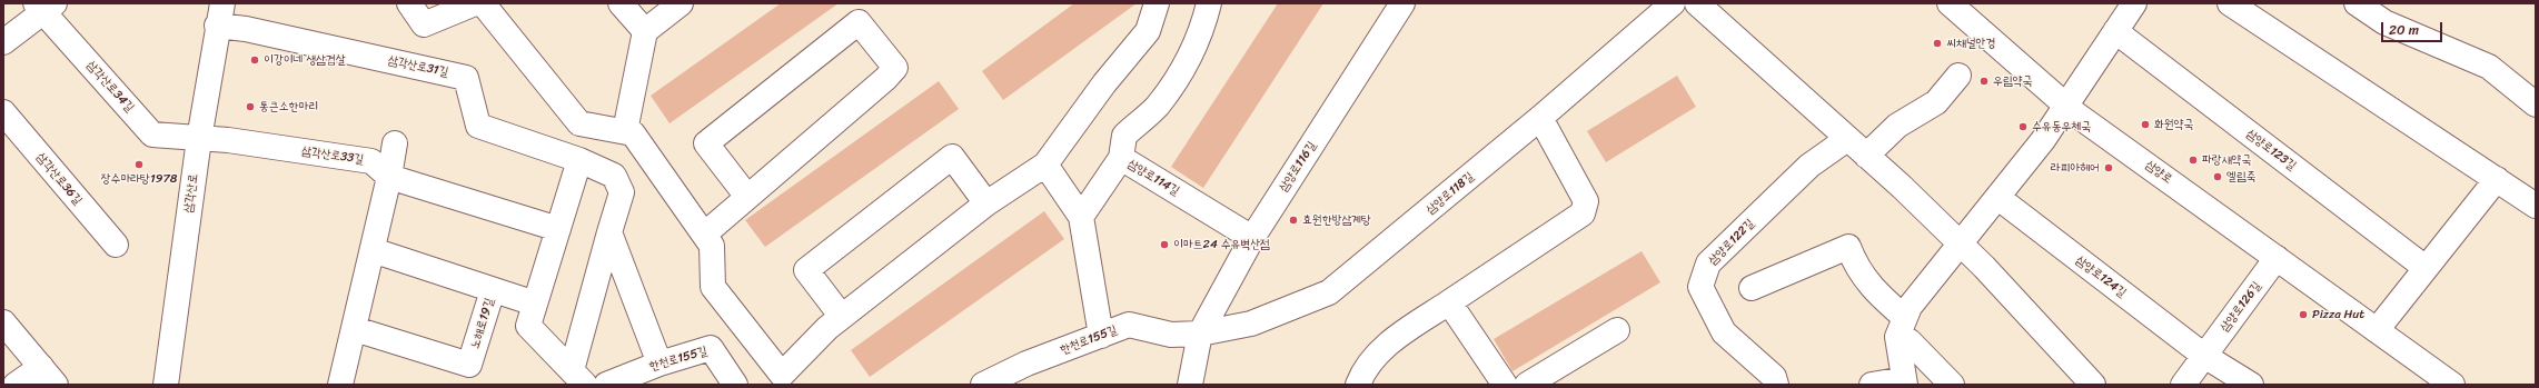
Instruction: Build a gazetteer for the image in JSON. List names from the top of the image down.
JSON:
{
  "streets": {
    "street": [
      "삼각산로31길",
      "삼각산로34길",
      "삼양로123길",
      "삼각산로33길",
      "삼양로116길",
      "삼양로",
      "삼양로114길",
      "삼각산로36길",
      "삼각산로",
      "삼양로118길",
      "삼양로122길",
      "삼양로124길",
      "삼양로126길",
      "노해로19길",
      "한천로155길"
    ]
  },
  "crossings": [
    ["삼각산로31길", "삼각산로33길"],
    ["삼각산로31길", "삼각산로"],
    ["삼각산로34길", "삼각산로33길"],
    ["삼각산로34길", "삼각산로"],
    ["삼각산로33길", "삼각산로"],
    ["삼양로116길", "삼양로114길"],
    ["삼양로116길", "삼양로118길"],
    ["삼양로116길", "한천로155길"],
    ["삼양로", "삼양로126길"],
    ["삼양로118길", "한천로155길"],
    ["삼양로124길", "삼양로126길"]
  ],
  "places": [
    "씨채널안경",
    "이강이네 생삼겹살",
    "우림약국",
    "통큰소한마리",
    "화원약국",
    "수유동우체국",
    "파랑새약국",
    "장수마라탕1978",
    "라피아헤어",
    "엘림죽",
    "효원한방삼계탕",
    "이마트24 수유벽산점",
    "Pizza Hut"
  ],
  "scale_bar": "20 m"
}
